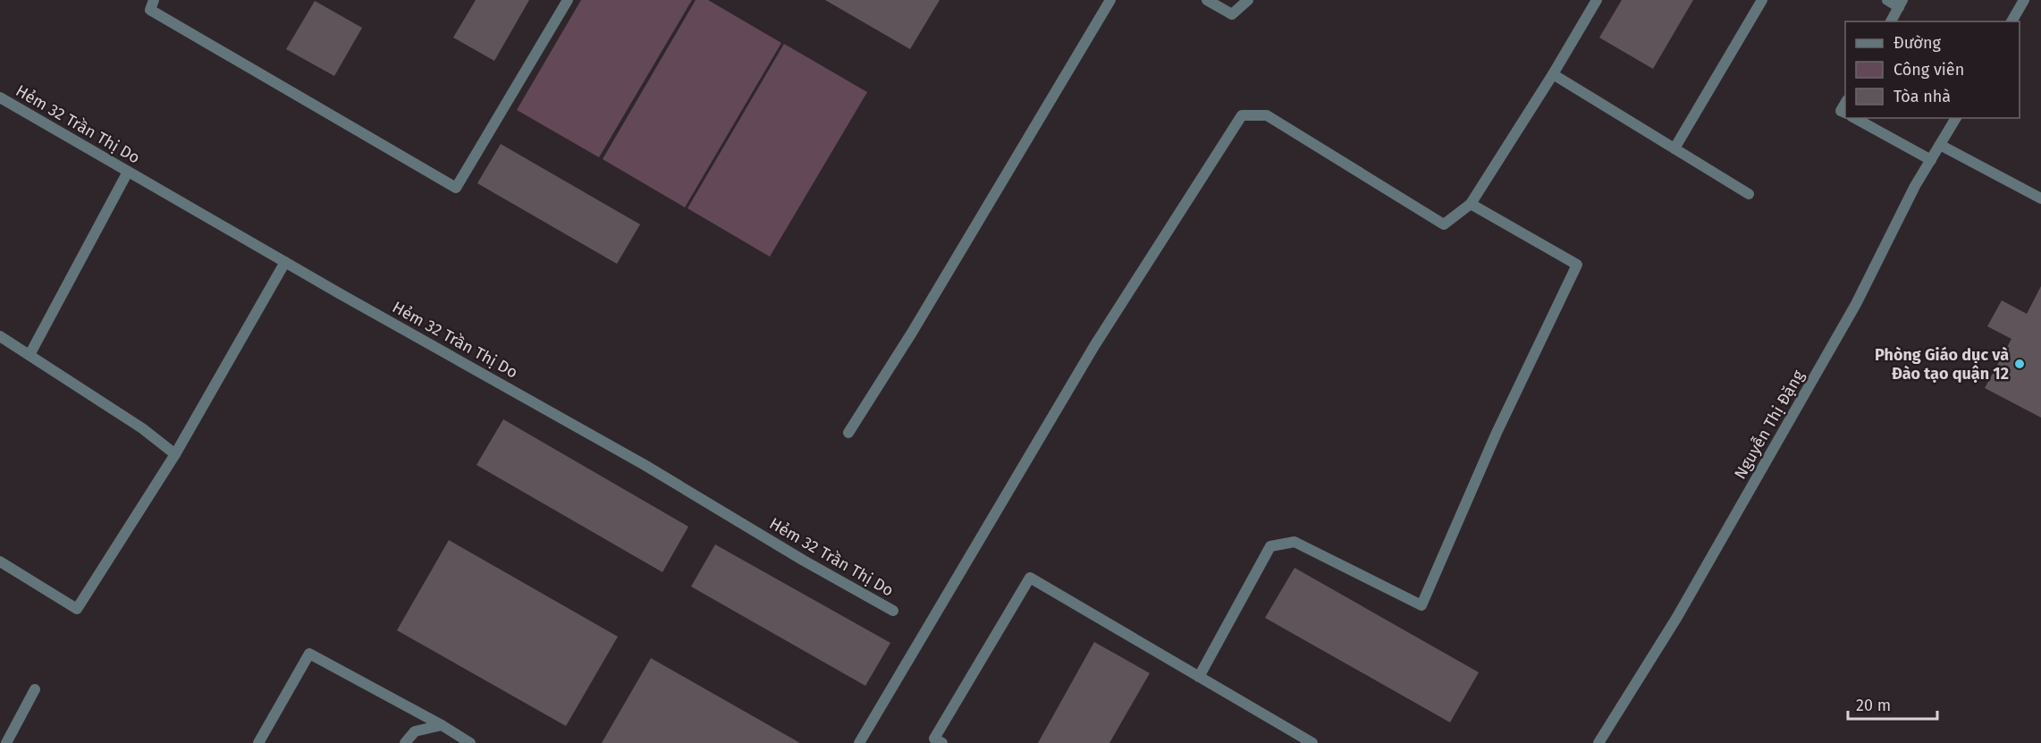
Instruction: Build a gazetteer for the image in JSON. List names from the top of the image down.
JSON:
{
  "streets": {
    "street": ["Hẻm 32 Trần Thị Do", "Nguyễn Thị Đặng"]
  },
  "places": ["Phòng Giáo dục và Đào tạo quận 12"],
  "legend": ["Đường", "Công viên", "Tòa nhà"],
  "scale_bar": "20 m"
}
